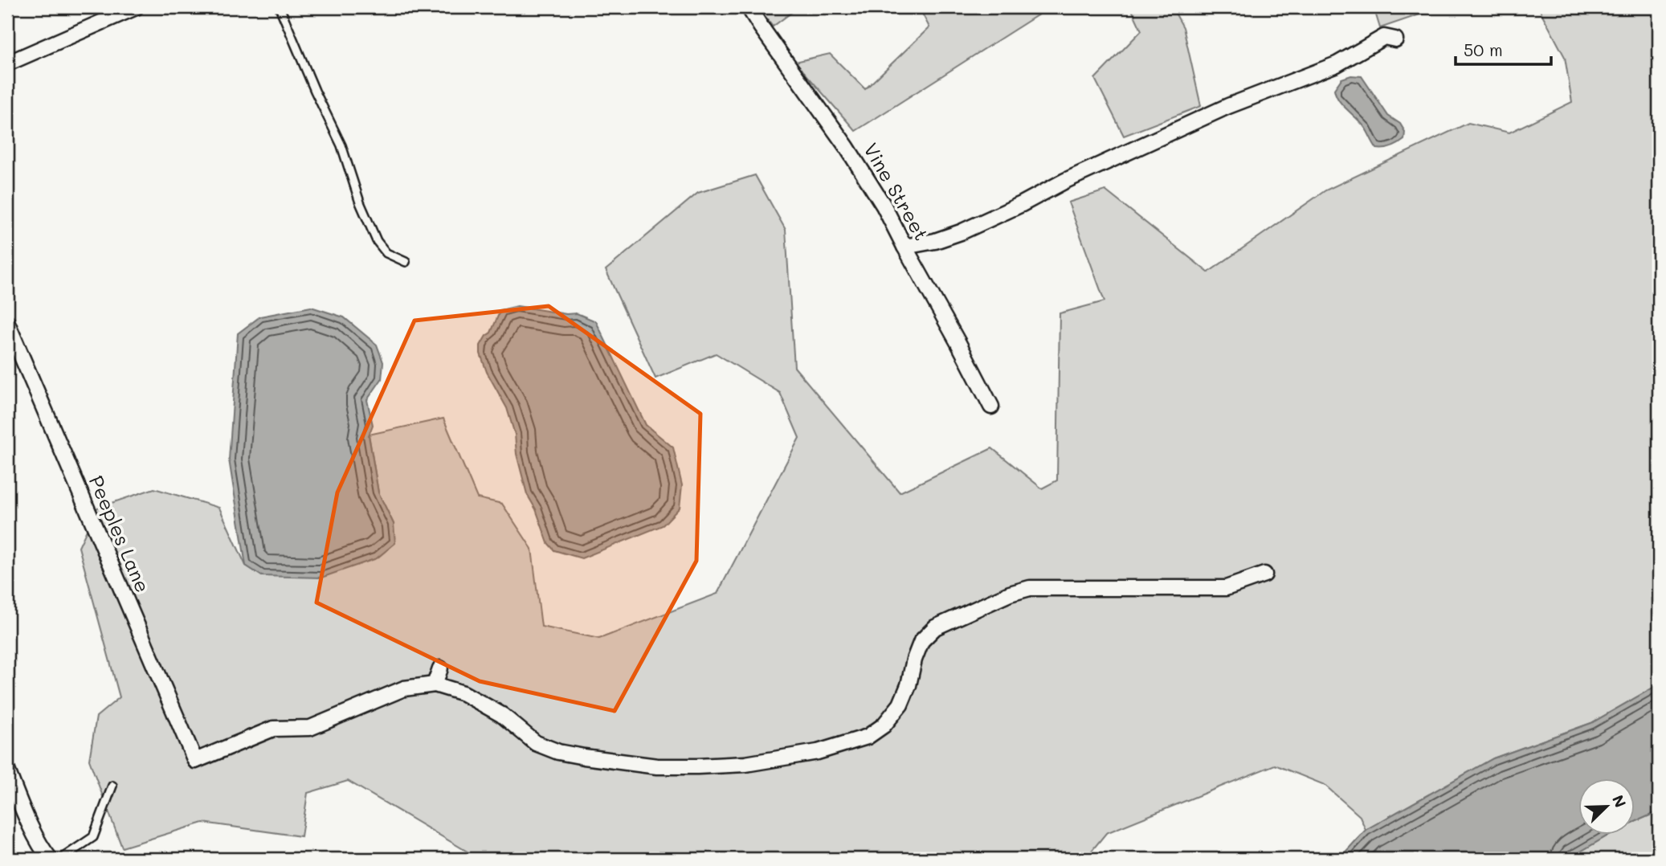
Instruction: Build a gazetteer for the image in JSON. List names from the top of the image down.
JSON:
{
  "streets": {
    "street": ["Vine Street", "Peeples Lane"]
  },
  "scale_bar": "50 m",
  "north": "top right"
}
